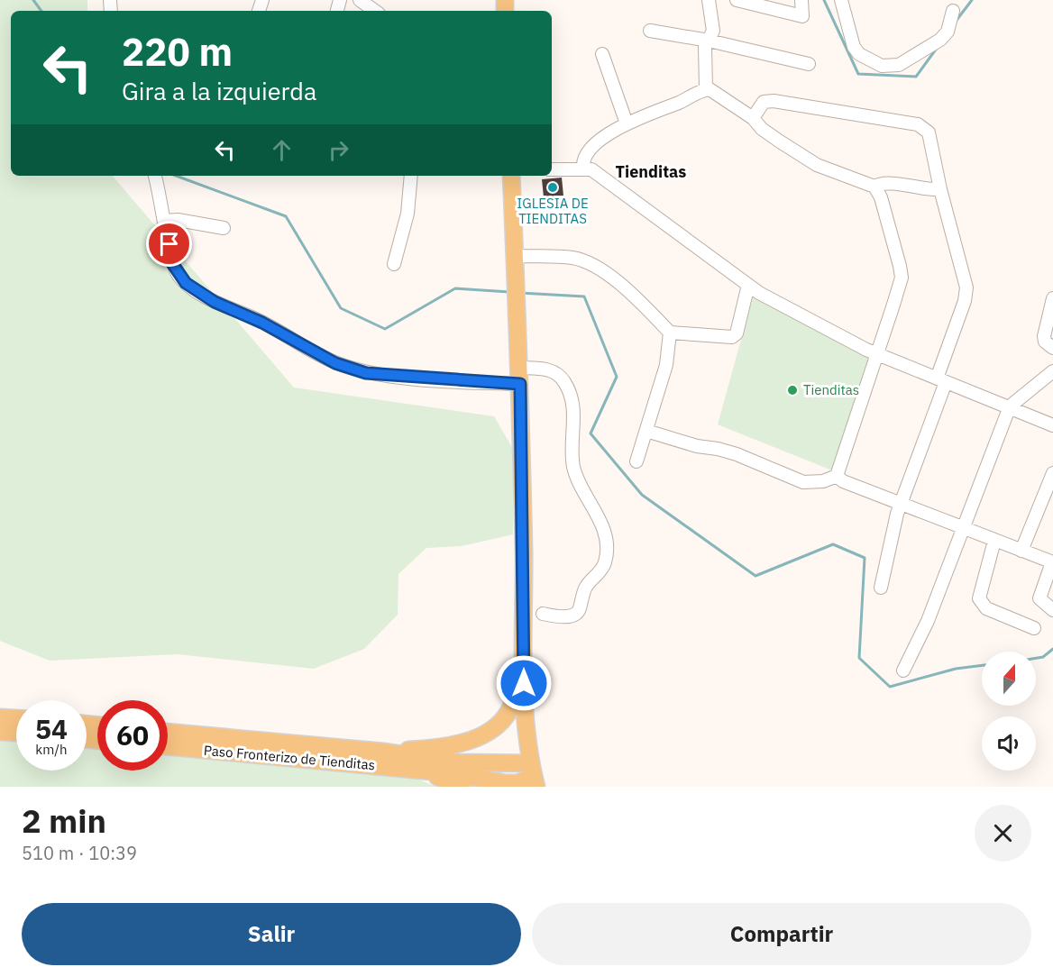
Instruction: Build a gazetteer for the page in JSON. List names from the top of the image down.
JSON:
{
  "streets": {
    "main road": ["Paso Fronterizo de Tienditas"]
  },
  "districts": ["Tienditas"],
  "places": ["IGLESIA DE TIENDITAS", "Tienditas"],
  "north": "top",
  "page": {
    "turn": ["220 m", "Gira a la izquierda"],
    "speed": "54 km/h",
    "limit": "60",
    "heading": ["2 min", "510 m · 10:39"],
    "buttons": ["Salir", "Compartir"]
  }
}
